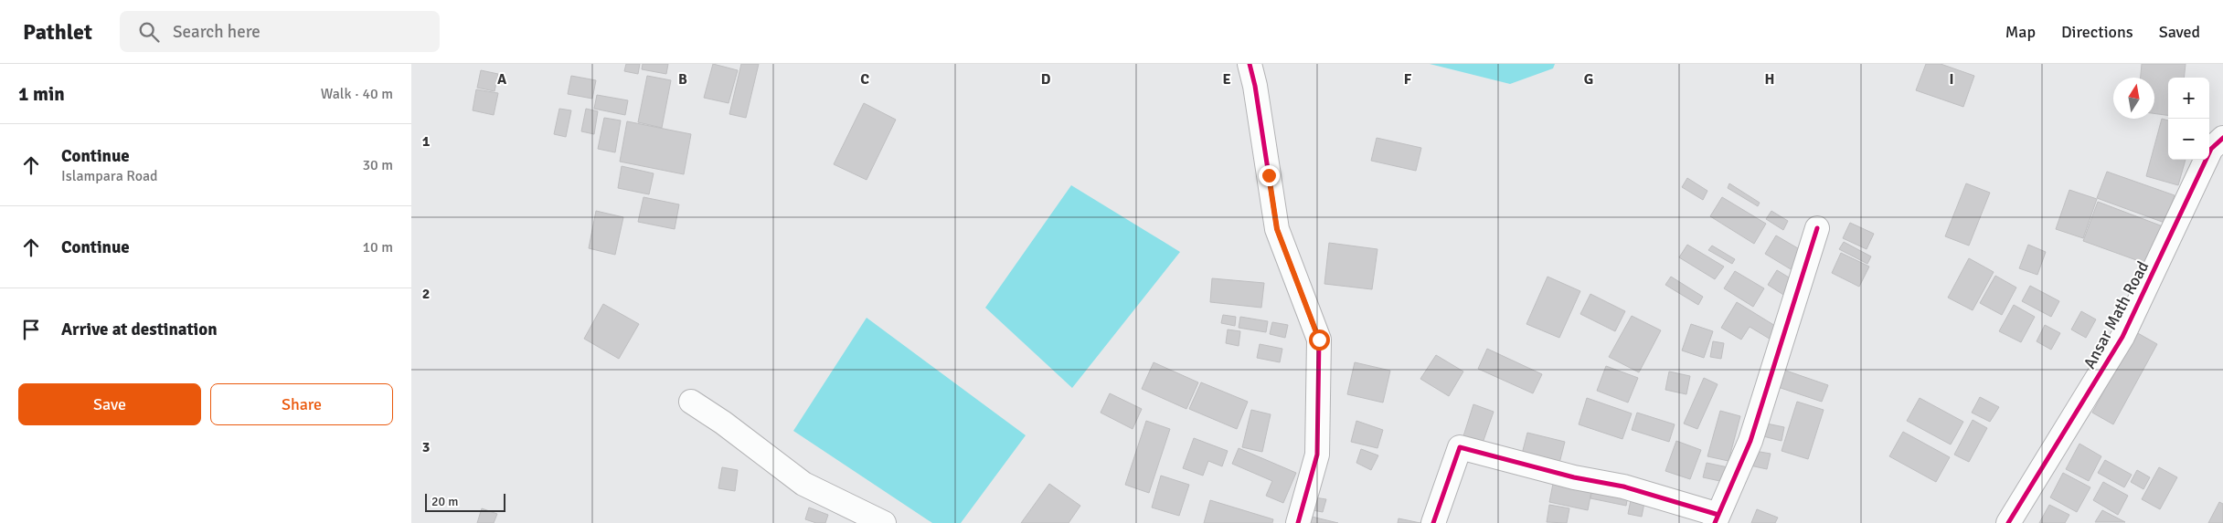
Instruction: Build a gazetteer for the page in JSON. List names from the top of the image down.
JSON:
{
  "streets": {
    "street": ["Ansar Math Road"]
  },
  "scale_bar": "20 m",
  "north": "top",
  "page": {
    "header": "Pathlet",
    "search": "Search here",
    "nav": ["Map", "Directions", "Saved"],
    "heading": ["1 min", "Walk · 40 m"],
    "map_buttons": ["+", "−"],
    "list": [
      ["Continue", "Islampara Road", "30 m"],
      ["Continue", "10 m"],
      "Arrive at destination"
    ],
    "buttons": ["Save", "Share"],
    "scale": "20 m"
  },
  "grid": {
    "columns": [
      "A",
      "B",
      "C",
      "D",
      "E",
      "F",
      "G",
      "H",
      "I"
    ],
    "rows": ["1", "2", "3"]
  }
}
